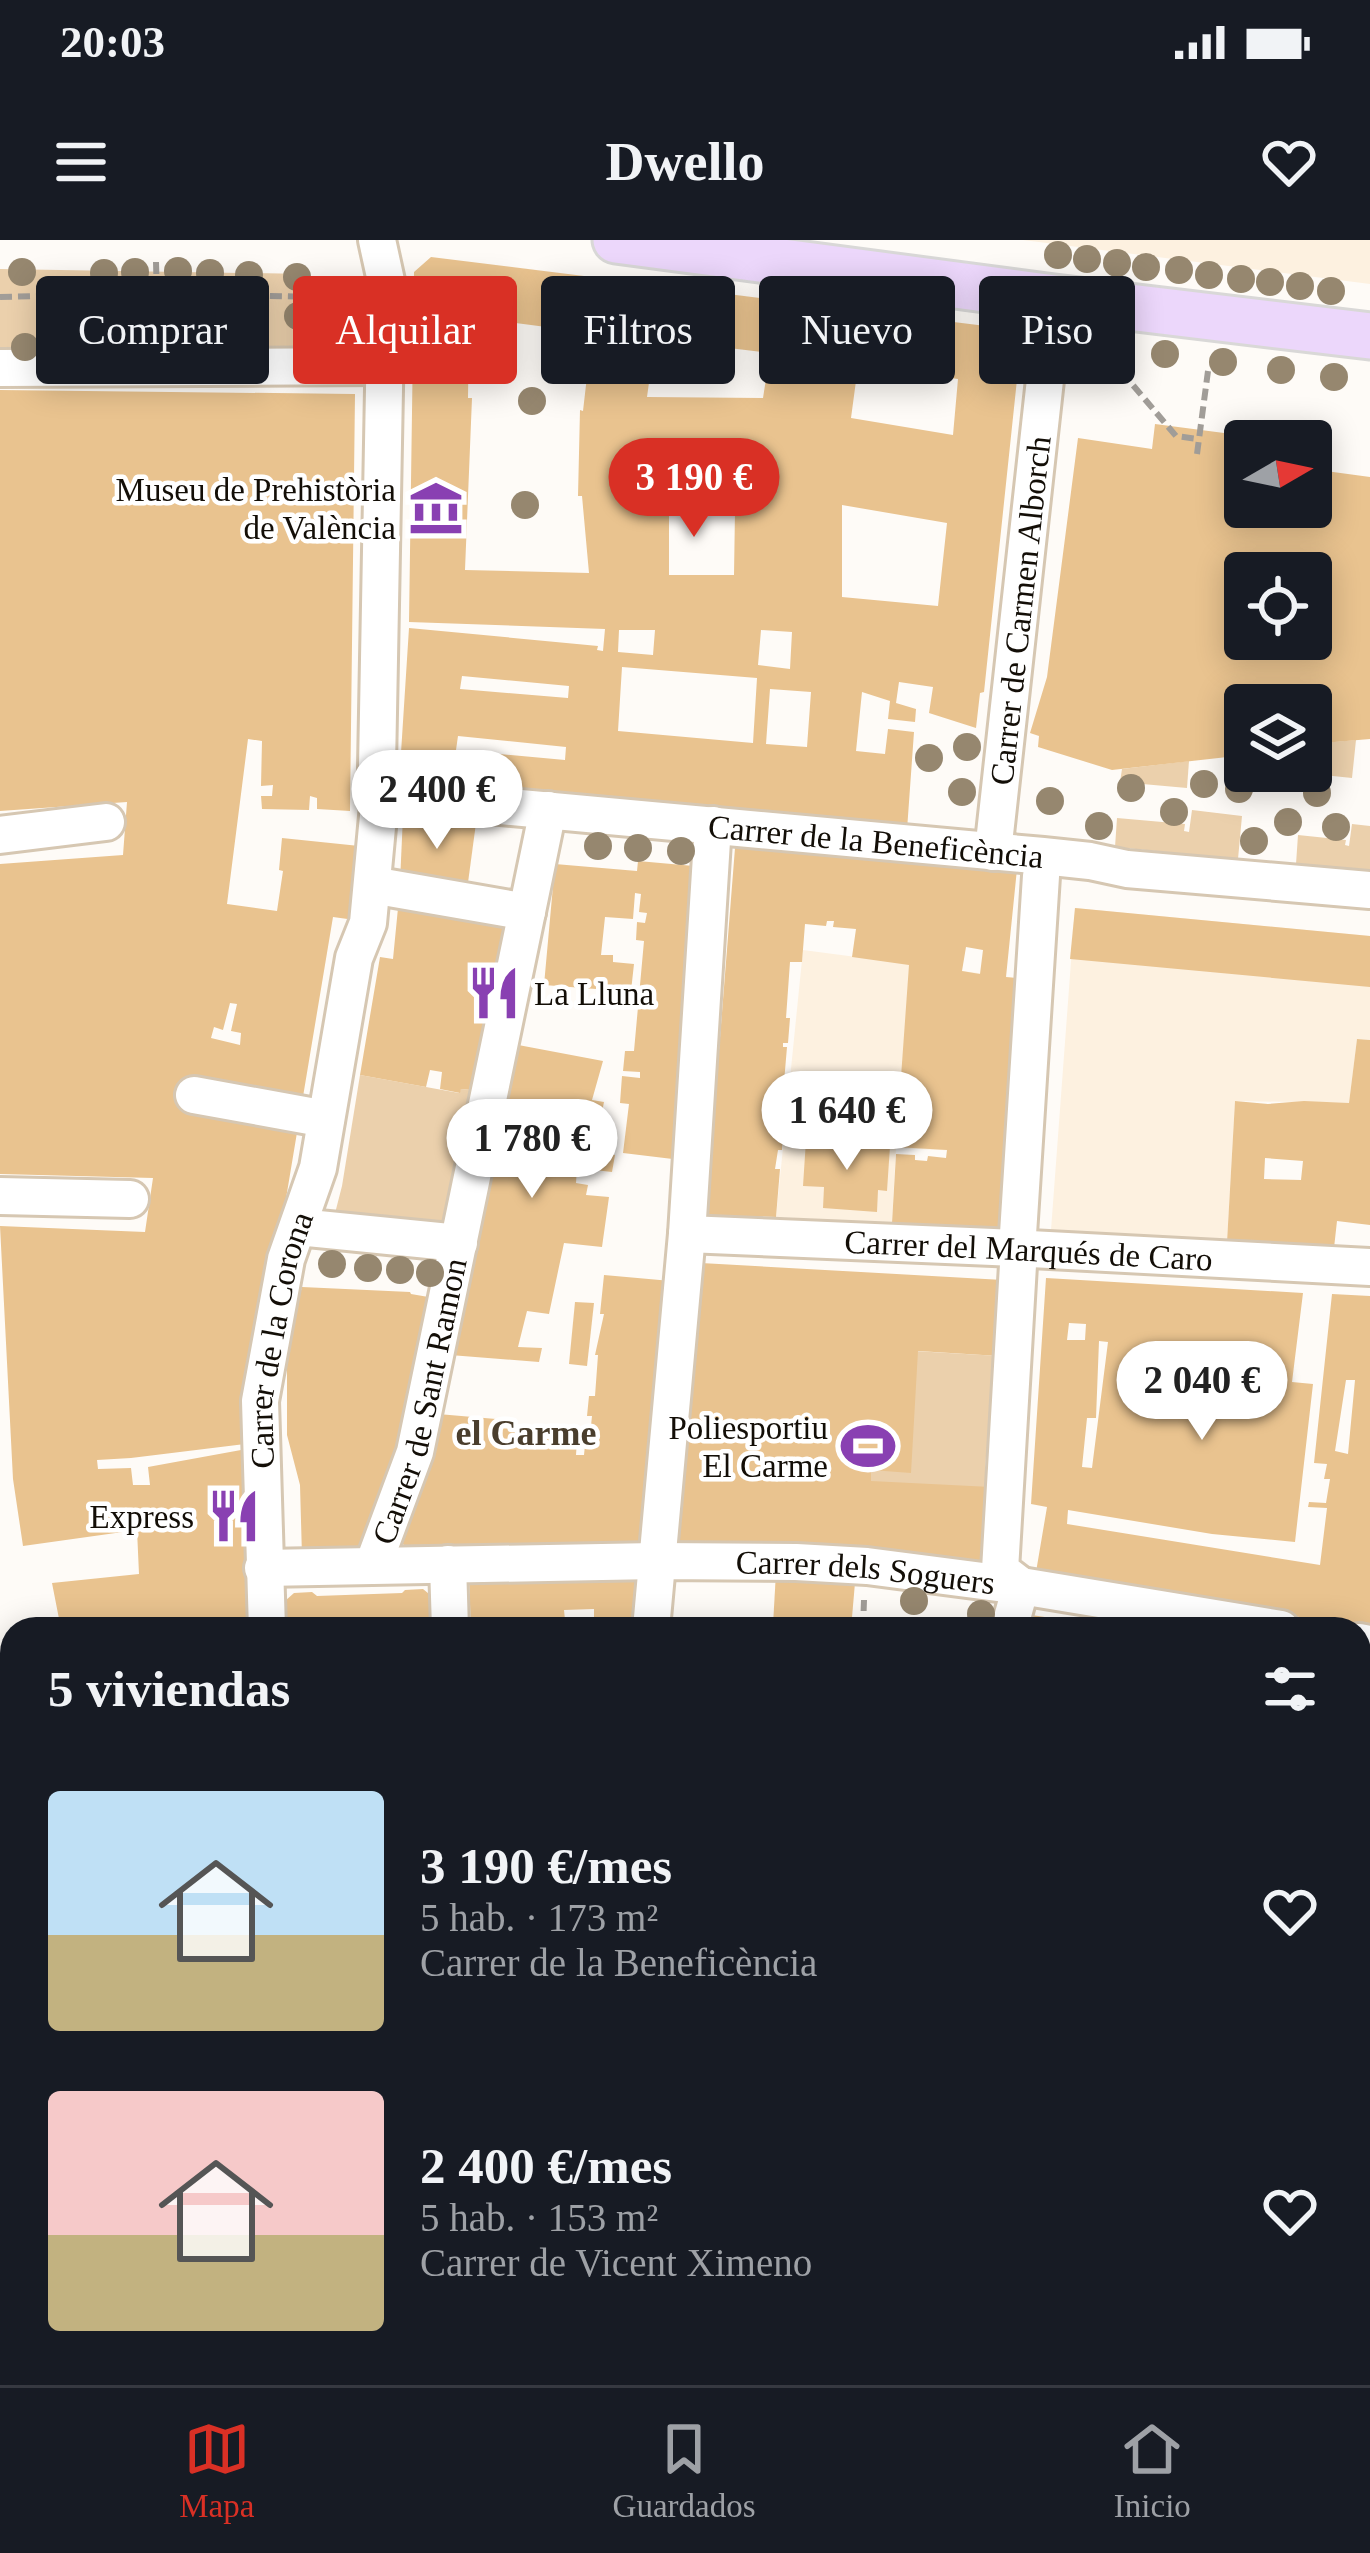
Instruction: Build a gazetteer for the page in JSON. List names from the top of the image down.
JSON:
{
  "streets": {
    "street": [
      "Carrer de Carmen Alborch",
      "Carrer de la Beneficència",
      "Carrer del Marqués de Caro",
      "Carrer de la Corona",
      "Carrer de Sant Ramon",
      "Carrer dels Soguers"
    ]
  },
  "crossings": [
    ["Carrer de Carmen Alborch", "Carrer de la Beneficència"],
    ["Carrer de la Beneficència", "Carrer de la Corona"],
    ["Carrer de la Beneficència", "Carrer de Sant Ramon"],
    ["Carrer de la Corona", "Carrer dels Soguers"],
    ["Carrer de Sant Ramon", "Carrer dels Soguers"]
  ],
  "districts": ["el Carme"],
  "places": {
    "museum": ["Museu de Prehistòria de València"],
    "restaurant": ["La Lluna", "Express"],
    "sports": ["Poliesportiu El Carme"]
  },
  "north": "right",
  "page": {
    "status": "20:03",
    "header": "Dwello",
    "chip": [
      "Comprar",
      "Alquilar",
      "Filtros",
      "Nuevo",
      "Piso"
    ],
    "price": [
      "3 190 €",
      "2 400 €",
      "1 640 €",
      "1 780 €",
      "2 040 €"
    ],
    "heading": "5 viviendas",
    "list": [
      {
        "name": "3 190 €/mes",
        "note": "5 hab. · 173 m² · Carrer de la Beneficència"
      },
      {
        "name": "2 400 €/mes",
        "note": "5 hab. · 153 m² · Carrer de Vicent Ximeno"
      }
    ],
    "tabs": ["Mapa", "Guardados", "Inicio"]
  }
}
